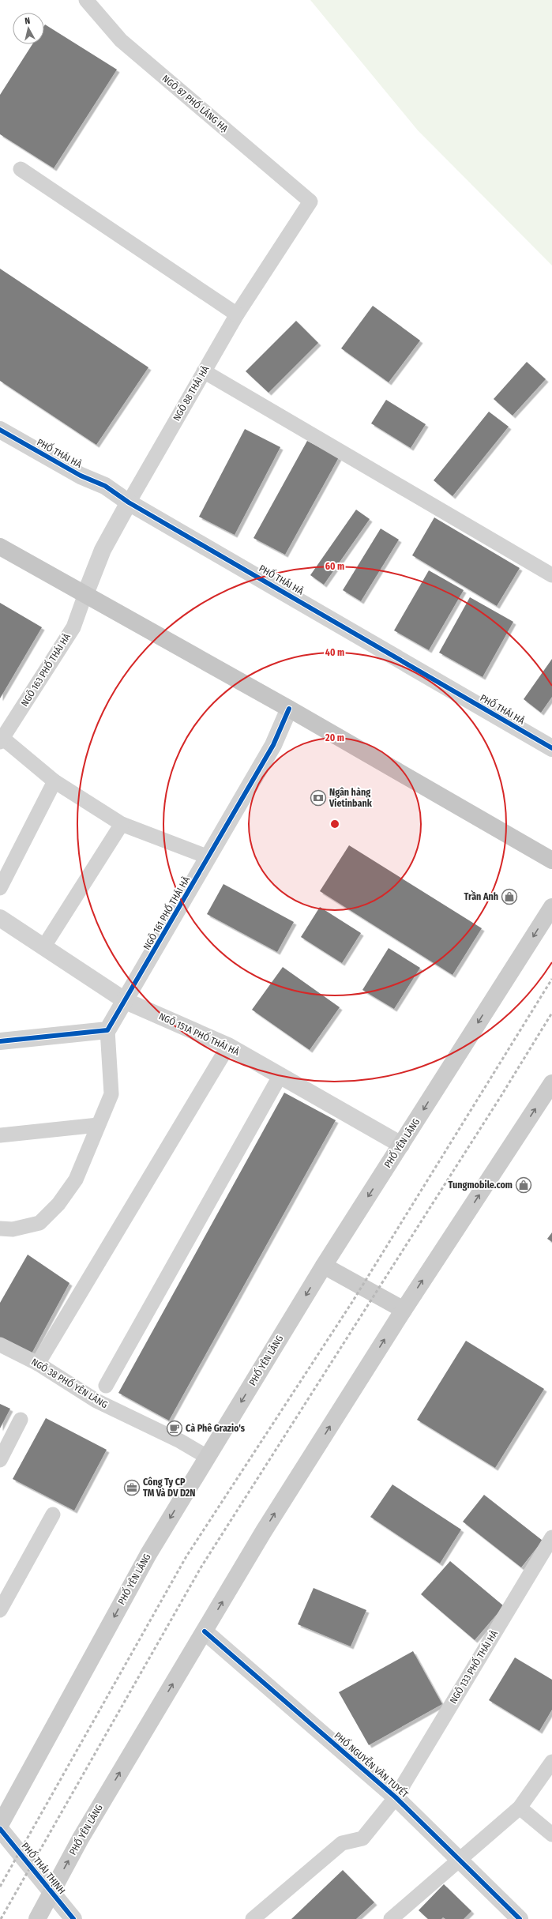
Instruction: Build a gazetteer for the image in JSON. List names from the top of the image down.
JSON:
{
  "streets": {
    "main road": ["PHỐ YÊN LÃNG"],
    "street": [
      "NGÕ 88 THÁI HÀ",
      "PHỐ THÁI HÀ",
      "NGÕ 161 PHỐ THÁI HÀ",
      "NGÕ 151A PHỐ THÁI HÀ",
      "PHỐ NGUYỄN VĂN TUYẾT",
      "PHỐ THÁI THỊNH"
    ],
    "lane": [
      "NGÕ 87 PHỐ LÁNG HẠ",
      "NGÕ 163 PHỐ THÁI HÀ",
      "NGÕ 38 PHỐ YÊN LÃNG",
      "NGÕ 133 PHỐ THÁI HÀ"
    ]
  },
  "crossings": [
    ["NGÕ 87 PHỐ LÁNG HẠ", "NGÕ 88 THÁI HÀ"],
    ["NGÕ 88 THÁI HÀ", "PHỐ THÁI HÀ"],
    ["NGÕ 88 THÁI HÀ", "NGÕ 163 PHỐ THÁI HÀ"],
    ["NGÕ 161 PHỐ THÁI HÀ", "NGÕ 151A PHỐ THÁI HÀ"],
    ["NGÕ 151A PHỐ THÁI HÀ", "PHỐ YÊN LÃNG"],
    ["PHỐ YÊN LÃNG", "NGÕ 38 PHỐ YÊN LÃNG"],
    ["PHỐ YÊN LÃNG", "PHỐ NGUYỄN VĂN TUYẾT"],
    ["PHỐ YÊN LÃNG", "PHỐ THÁI THỊNH"],
    ["NGÕ 133 PHỐ THÁI HÀ", "PHỐ NGUYỄN VĂN TUYẾT"]
  ],
  "places": {
    "bank": ["Ngân hàng Vietinbank"],
    "shop": ["Trần Anh", "Tungmobile.com"],
    "cafe": ["Cà Phê Grazio's"],
    "office": ["Công Ty CP TM Và DV D2N"]
  },
  "north": "top",
  "rings": ["60 m", "40 m", "20 m"]
}
